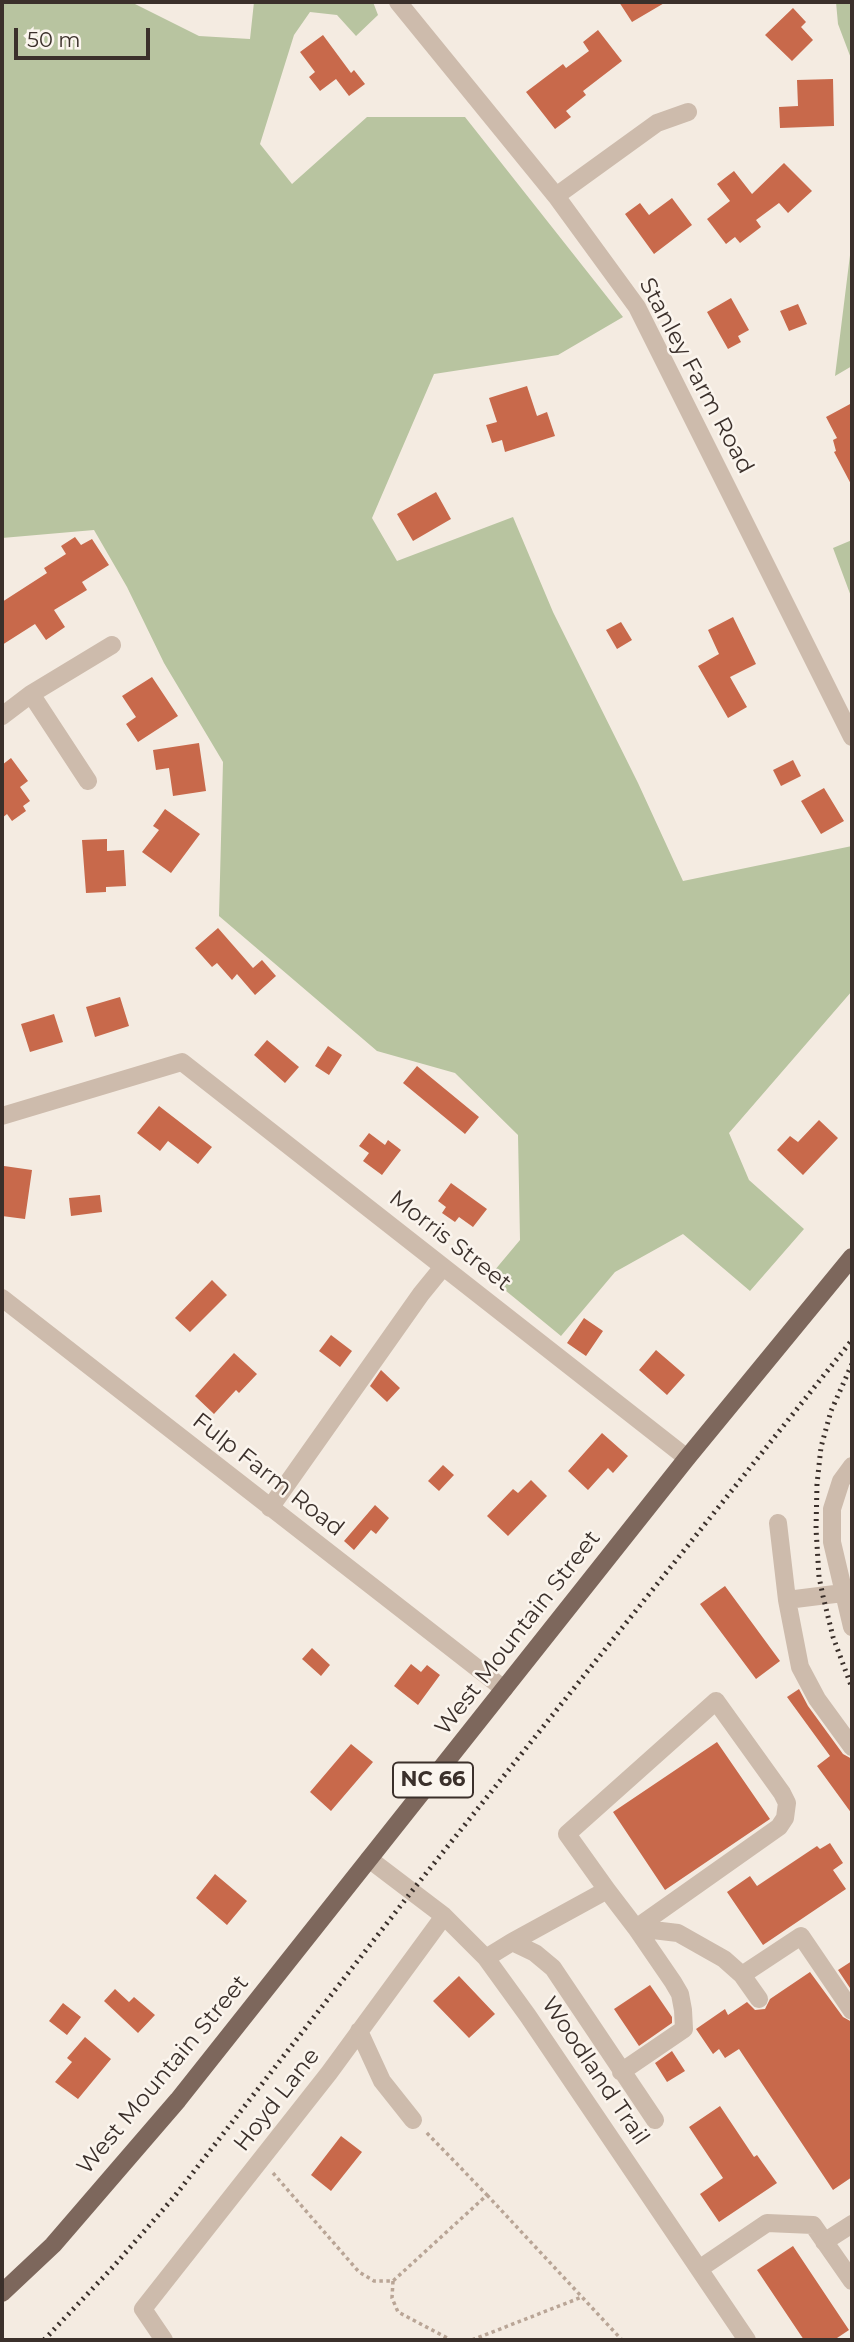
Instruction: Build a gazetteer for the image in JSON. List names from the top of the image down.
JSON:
{
  "streets": {
    "main road": ["West Mountain Street", "NC 66"],
    "street": [
      "Stanley Farm Road",
      "Morris Street",
      "Fulp Farm Road",
      "Woodland Trail",
      "Hoyd Lane"
    ]
  },
  "crossings": [
    ["Morris Street", "West Mountain Street"],
    ["Fulp Farm Road", "West Mountain Street"],
    ["West Mountain Street", "Woodland Trail"],
    ["Woodland Trail", "Hoyd Lane"]
  ],
  "scale_bar": "50 m"
}
